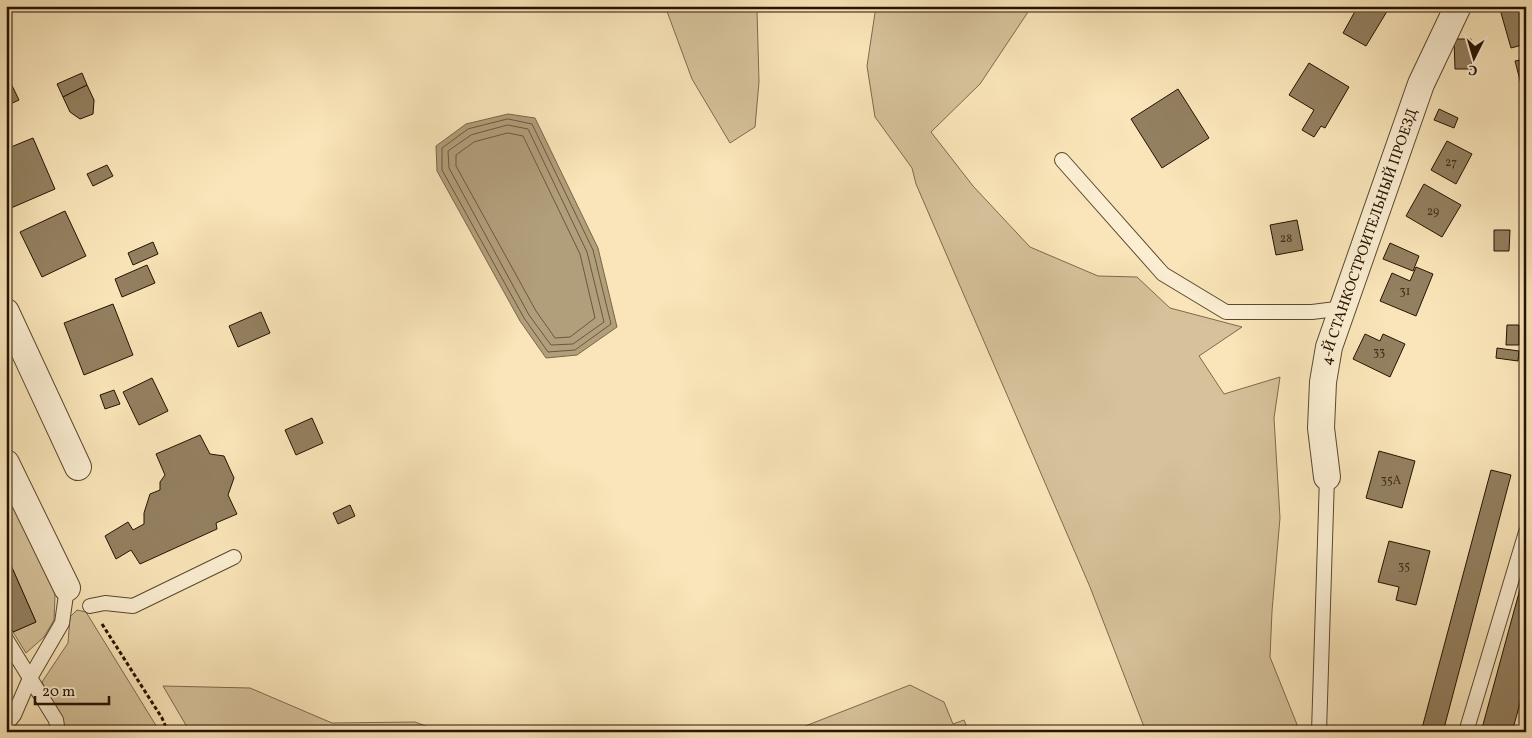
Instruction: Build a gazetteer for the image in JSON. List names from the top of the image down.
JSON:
{
  "streets": {
    "street": ["4-Й СТАНКОСТРОИТЕЛЬНЫЙ ПРОЕЗД"]
  },
  "house_numbers": [
    "27",
    "29",
    "28",
    "31",
    "33",
    "35А",
    "35"
  ],
  "scale_bar": "20 m",
  "north": "bottom"
}
